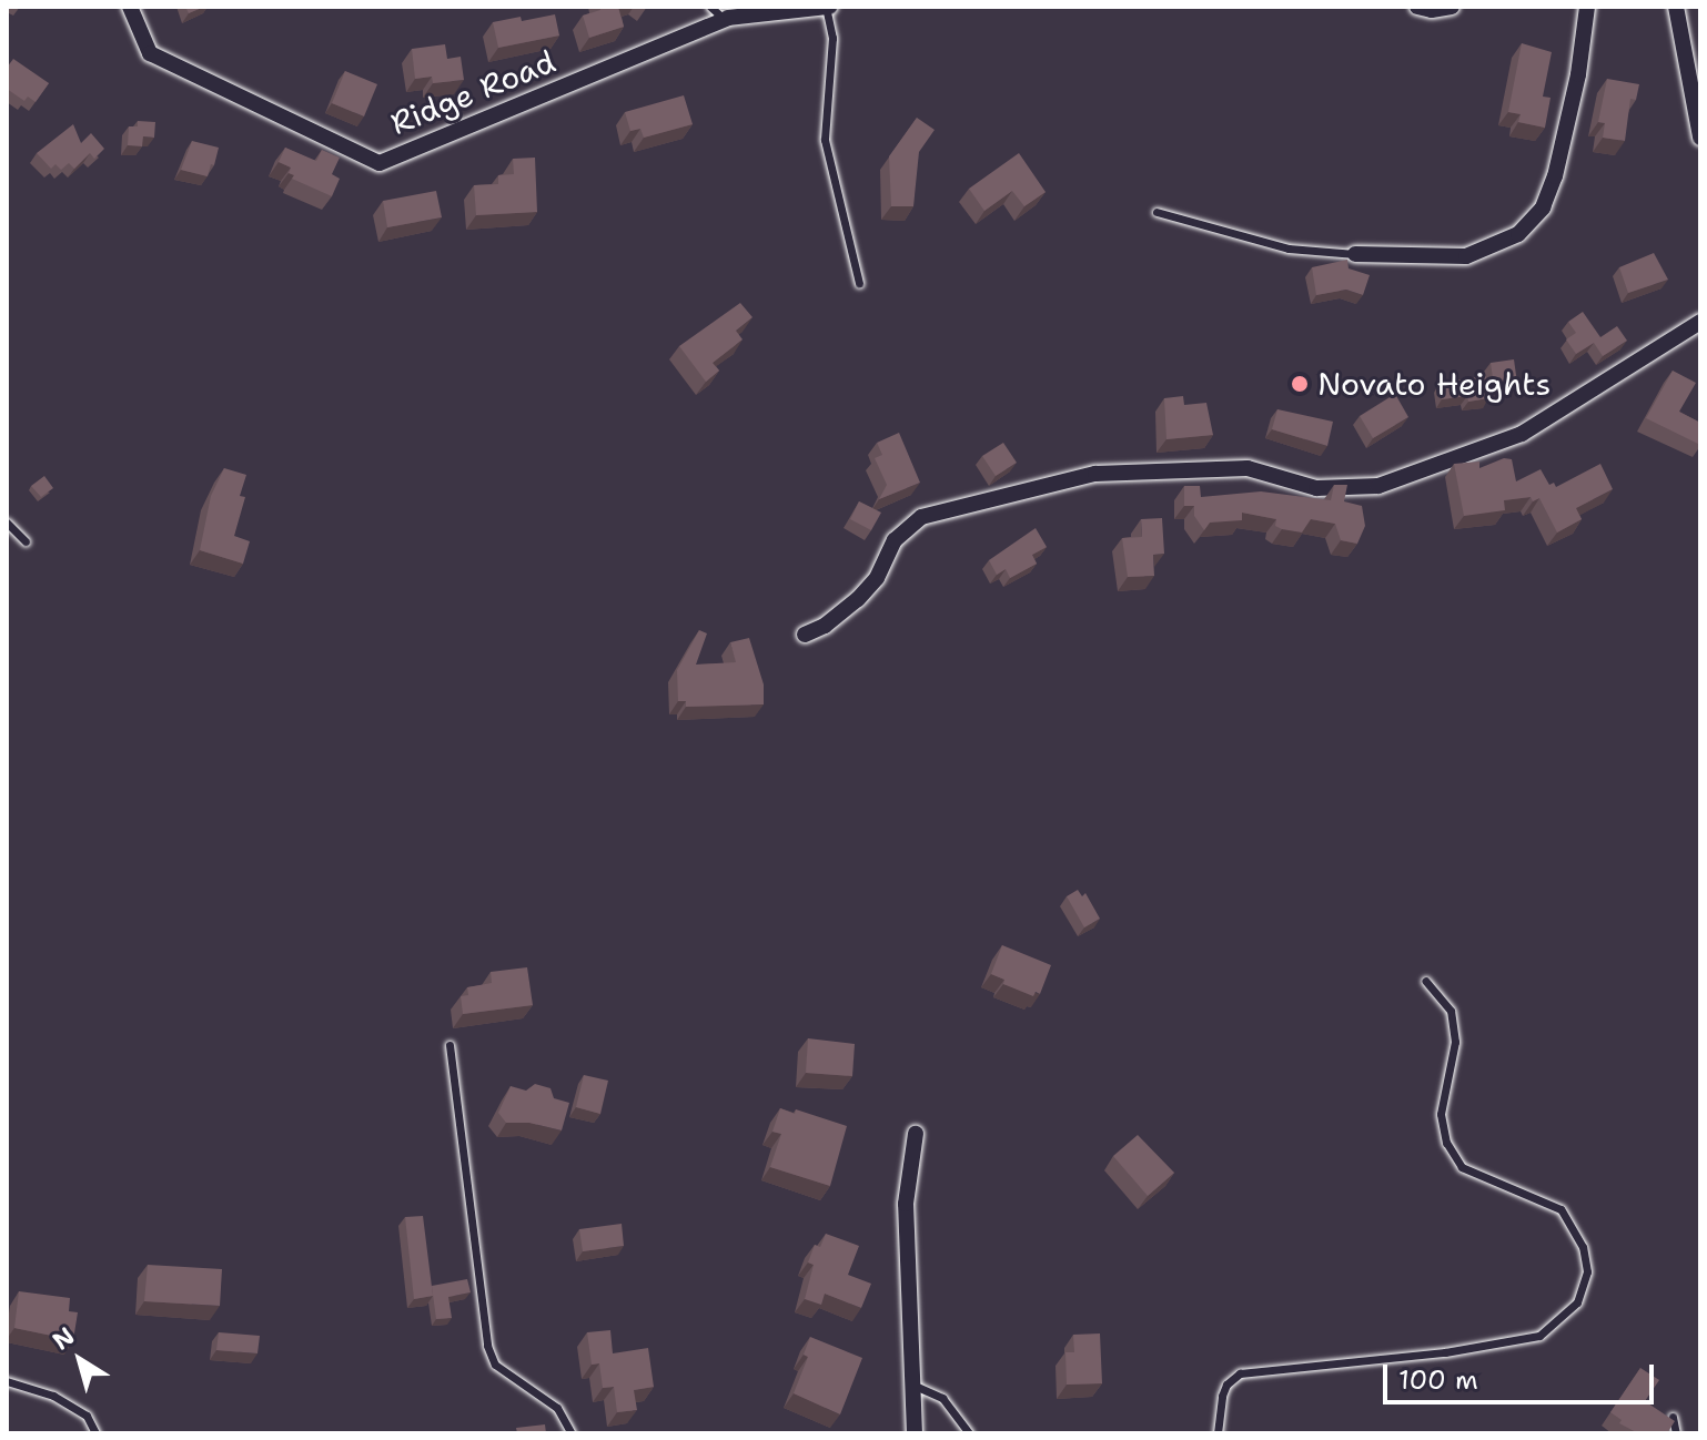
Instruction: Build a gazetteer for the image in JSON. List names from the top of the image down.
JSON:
{
  "streets": {
    "street": ["Ridge Road"]
  },
  "places": ["Novato Heights"],
  "scale_bar": "100 m",
  "north": "top left"
}
